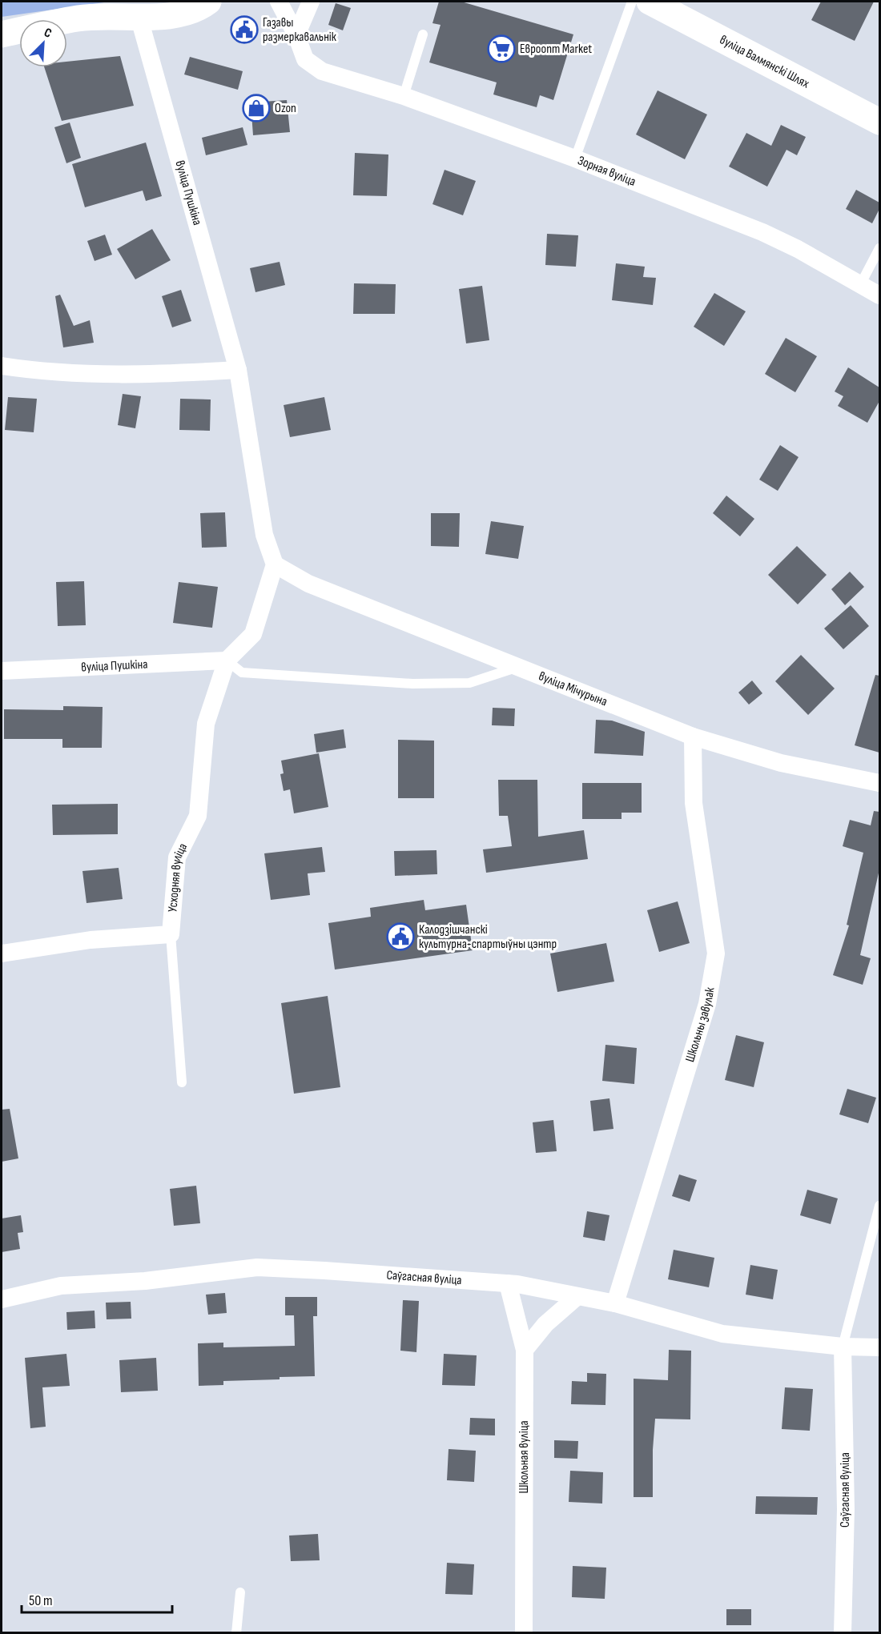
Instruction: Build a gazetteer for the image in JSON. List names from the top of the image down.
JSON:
{
  "streets": {
    "main road": ["вуліца Валмянскі Шлях"],
    "street": [
      "Зорная вуліца",
      "вуліца Пушкіна",
      "вуліца Мічурына",
      "Усходняя вуліца",
      "Школьны завулак",
      "Саўгасная вуліца",
      "Школьная вуліца"
    ]
  },
  "crossings": [
    ["вуліца Пушкіна", "вуліца Мічурына"],
    ["вуліца Пушкіна", "Усходняя вуліца"],
    ["вуліца Мічурына", "Школьны завулак"],
    ["Школьны завулак", "Саўгасная вуліца"],
    ["Саўгасная вуліца", "Школьная вуліца"]
  ],
  "places": {
    "public building": ["Газавы размеркавальнік", "Калодзішчанскі культурна-спартыўны цэнтр"],
    "supermarket": ["Евроопт Market"],
    "shop": ["Ozon"]
  },
  "scale_bar": "50 m",
  "north": "top right"
}
